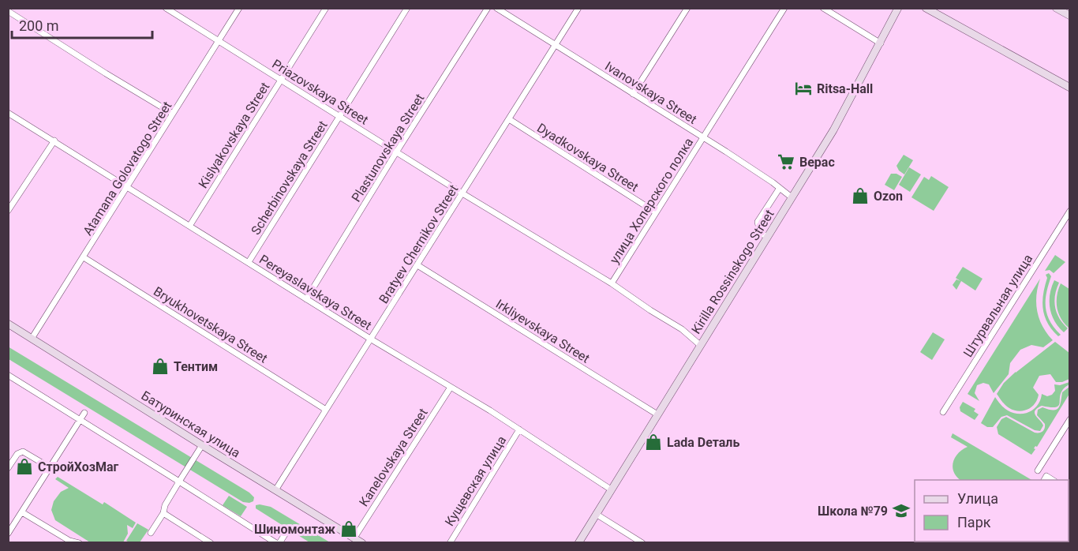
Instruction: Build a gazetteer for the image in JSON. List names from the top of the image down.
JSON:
{
  "streets": {
    "main road": ["Kirilla Rossinskogo Street", "Батуринская улица"],
    "street": [
      "Priazovskaya Street",
      "Ivanovskaya Street",
      "Kislyakovskaya Street",
      "Plastunovskaya Street",
      "Dyadkovskaya Street",
      "Atamana Golovatogo Street",
      "Scherbinovskaya Street",
      "улица Хоперского полка",
      "Bratyev Chernikov Street",
      "Pereyaslavskaya Street",
      "Штурвальная улица",
      "Bryukhovetskaya Street",
      "Irkliyevskaya Street",
      "Kanelovskaya Street",
      "Кущевская улица"
    ]
  },
  "crossings": [
    ["Priazovskaya Street", "Kislyakovskaya Street"],
    ["Priazovskaya Street", "Plastunovskaya Street"],
    ["Priazovskaya Street", "Atamana Golovatogo Street"],
    ["Priazovskaya Street", "Scherbinovskaya Street"],
    ["Priazovskaya Street", "улица Хоперского полка"],
    ["Priazovskaya Street", "Bratyev Chernikov Street"],
    ["Priazovskaya Street", "Kirilla Rossinskogo Street"],
    ["Ivanovskaya Street", "улица Хоперского полка"],
    ["Ivanovskaya Street", "Bratyev Chernikov Street"],
    ["Ivanovskaya Street", "Kirilla Rossinskogo Street"],
    ["Kislyakovskaya Street", "Pereyaslavskaya Street"],
    ["Plastunovskaya Street", "Pereyaslavskaya Street"],
    ["Dyadkovskaya Street", "улица Хоперского полка"],
    ["Dyadkovskaya Street", "Bratyev Chernikov Street"],
    ["Atamana Golovatogo Street", "Pereyaslavskaya Street"],
    ["Atamana Golovatogo Street", "Bryukhovetskaya Street"],
    ["Atamana Golovatogo Street", "Батуринская улица"],
    ["Scherbinovskaya Street", "Pereyaslavskaya Street"],
    ["Bratyev Chernikov Street", "Pereyaslavskaya Street"],
    ["Bratyev Chernikov Street", "Bryukhovetskaya Street"],
    ["Bratyev Chernikov Street", "Irkliyevskaya Street"],
    ["Bratyev Chernikov Street", "Батуринская улица"],
    ["Kirilla Rossinskogo Street", "Pereyaslavskaya Street"],
    ["Kirilla Rossinskogo Street", "Irkliyevskaya Street"],
    ["Pereyaslavskaya Street", "Kanelovskaya Street"],
    ["Pereyaslavskaya Street", "Кущевская улица"],
    ["Батуринская улица", "Kanelovskaya Street"]
  ],
  "places": {
    "hotel": ["Ritsa-Hall"],
    "supermarket": ["Верас"],
    "shop": [
      "Ozon",
      "Тентим",
      "Lada Dеталь",
      "СтройХозМаг",
      "Шиномонтаж"
    ],
    "school or university": ["Школа №79"]
  },
  "legend": ["Улица", "Парк"],
  "scale_bar": "200 m"
}
